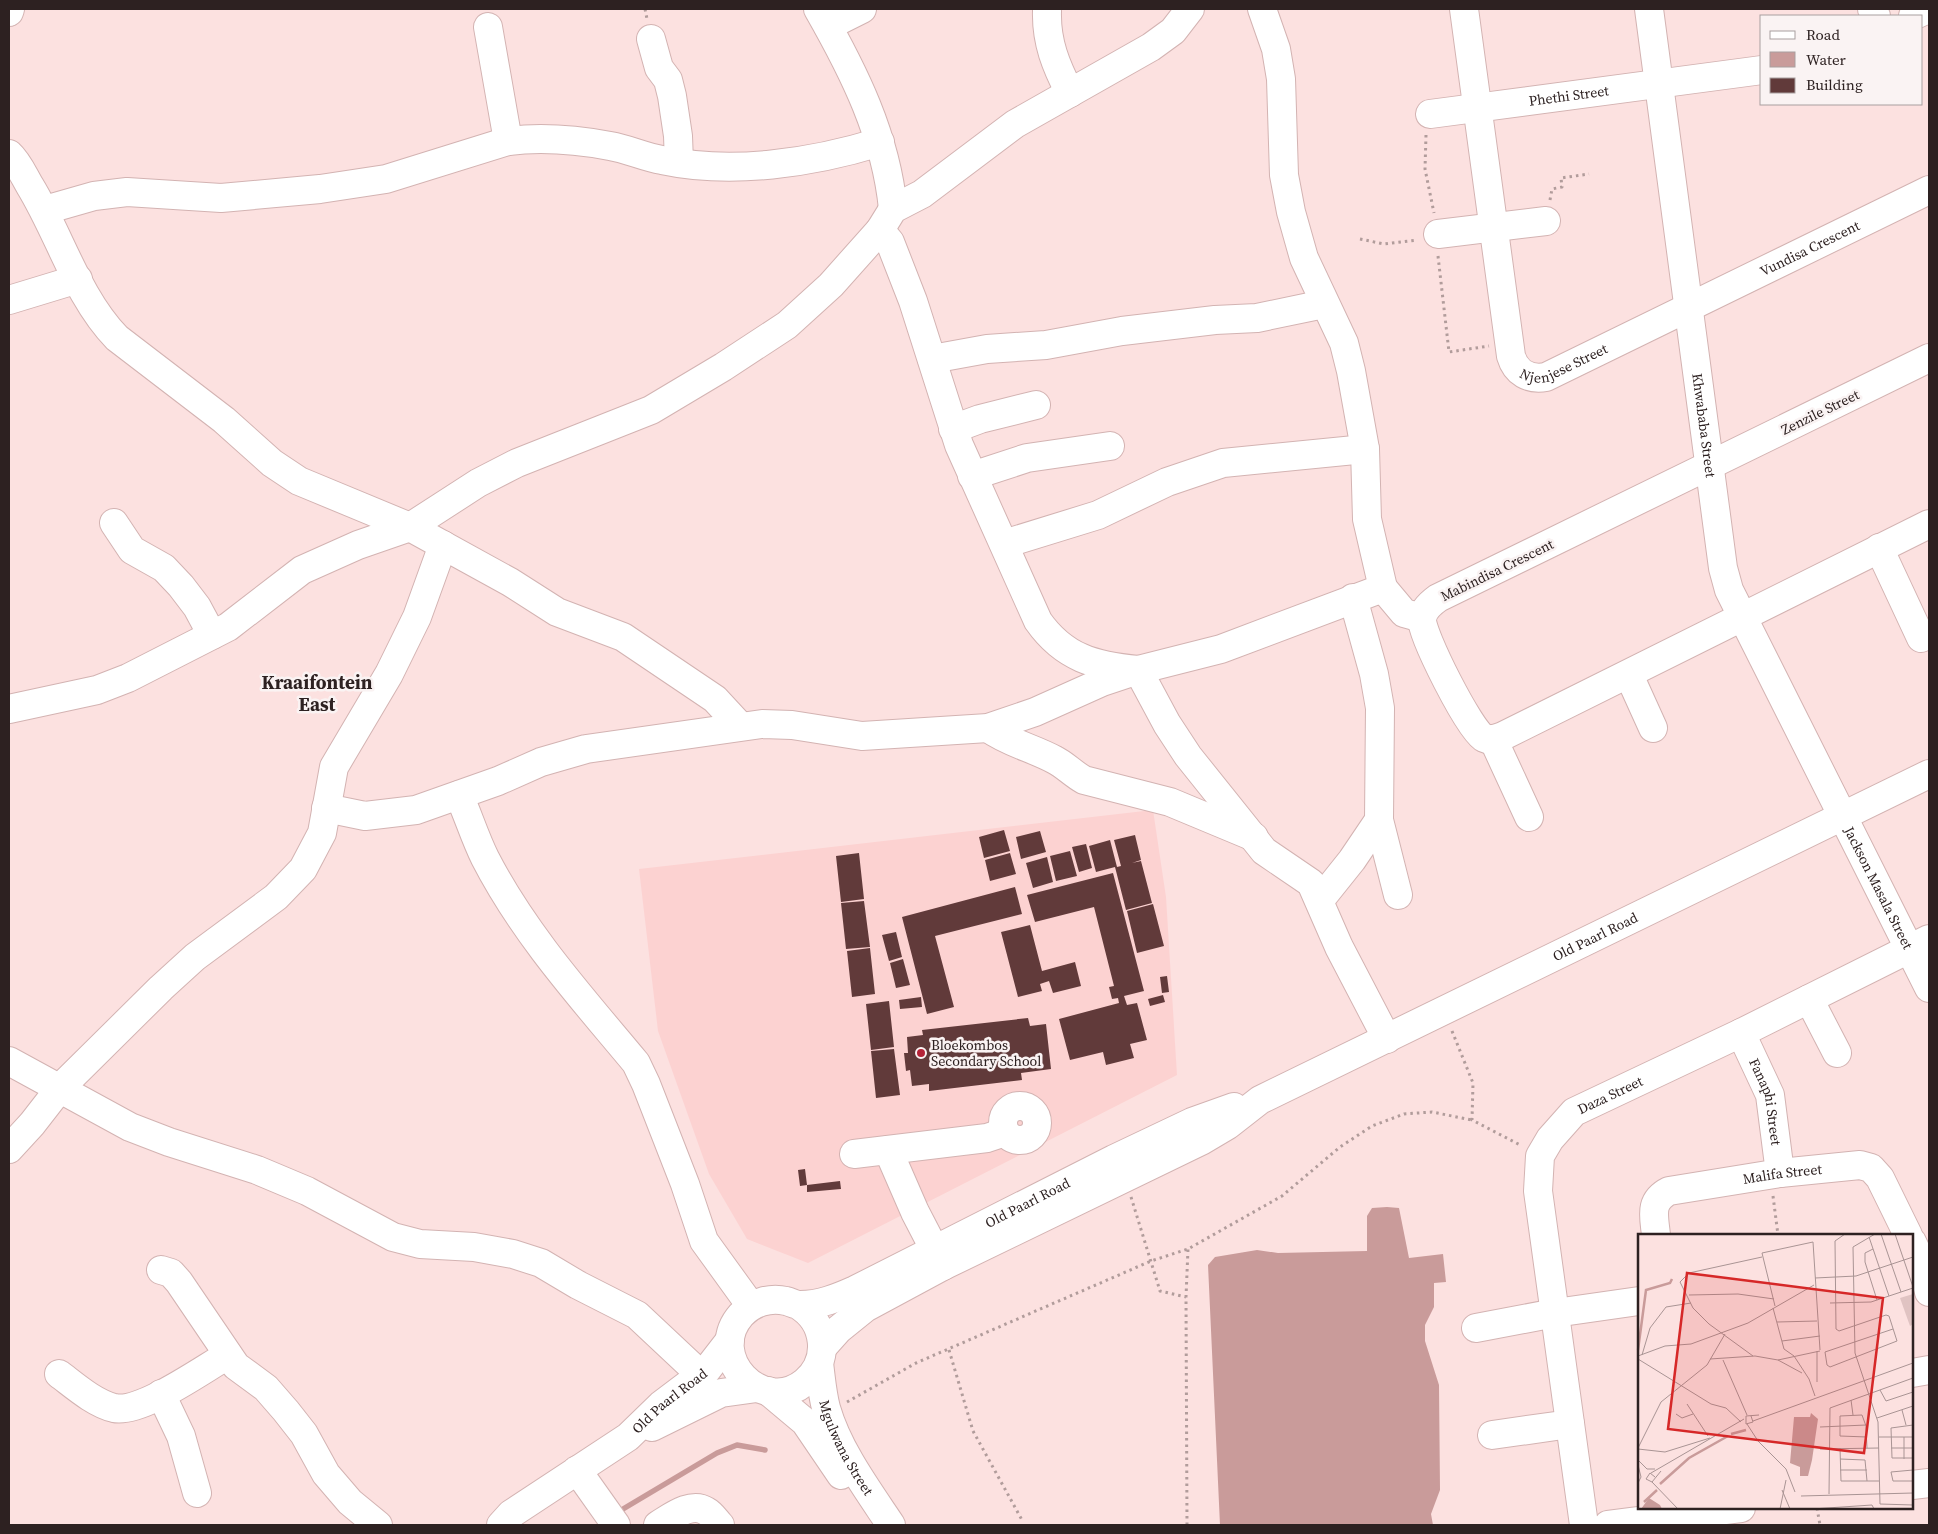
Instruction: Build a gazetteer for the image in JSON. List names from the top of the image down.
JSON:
{
  "streets": {
    "street": [
      "Phethi Street",
      "Vundisa Crescent",
      "Njenjese Street",
      "Zenzile Street",
      "Khwababa Street",
      "Mabindisa Crescent",
      "Jackson Masala Street",
      "Old Paarl Road",
      "Daza Street",
      "Fanaphi Street",
      "Malifa Street",
      "Mgulwana Street"
    ]
  },
  "crossings": [
    ["Phethi Street", "Njenjese Street"],
    ["Phethi Street", "Khwababa Street"],
    ["Vundisa Crescent", "Njenjese Street"],
    ["Vundisa Crescent", "Khwababa Street"],
    ["Njenjese Street", "Khwababa Street"],
    ["Zenzile Street", "Khwababa Street"],
    ["Zenzile Street", "Mabindisa Crescent"],
    ["Khwababa Street", "Mabindisa Crescent"],
    ["Khwababa Street", "Jackson Masala Street"],
    ["Khwababa Street", "Old Paarl Road"],
    ["Jackson Masala Street", "Old Paarl Road"],
    ["Jackson Masala Street", "Daza Street"],
    ["Old Paarl Road", "Mgulwana Street"],
    ["Daza Street", "Fanaphi Street"],
    ["Fanaphi Street", "Malifa Street"]
  ],
  "districts": ["Kraaifontein East"],
  "places": ["Bloekombos Secondary School"],
  "legend": ["Road", "Water", "Building"]
}
